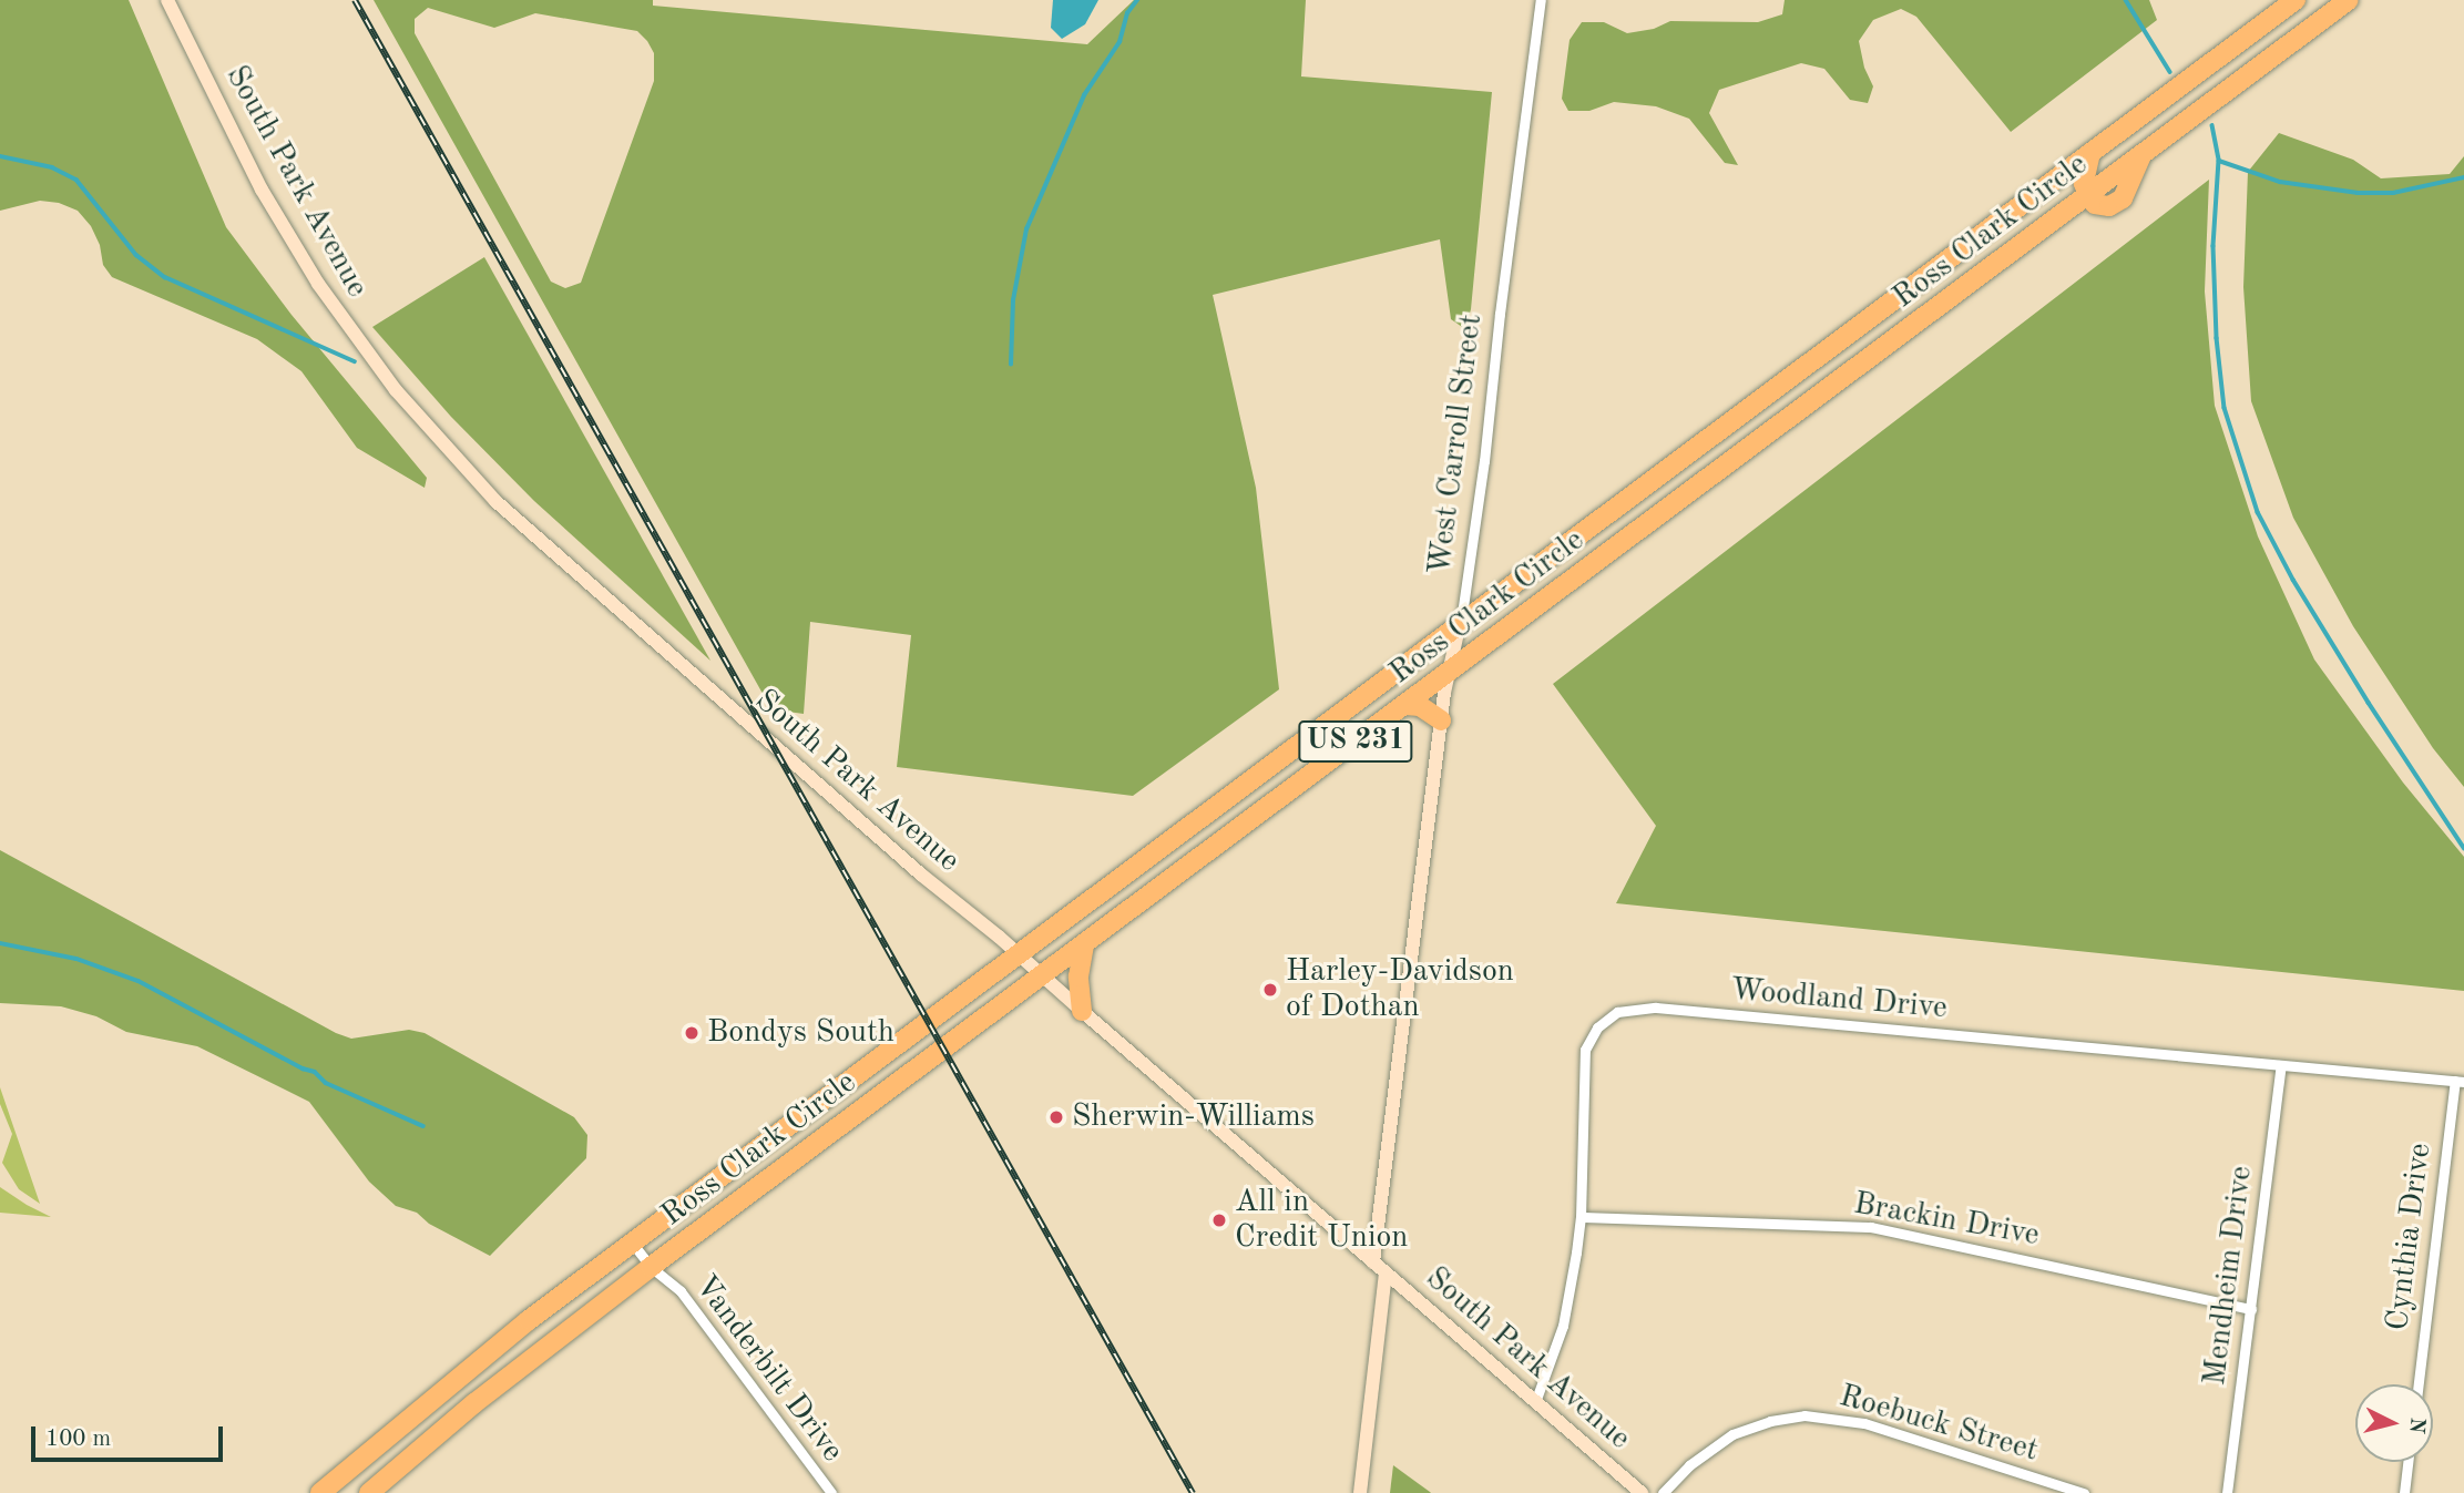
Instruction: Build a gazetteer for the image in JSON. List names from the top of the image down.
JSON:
{
  "streets": {
    "highway": ["Ross Clark Circle", "US 231"],
    "street": [
      "South Park Avenue",
      "West Carroll Street",
      "Woodland Drive",
      "Brackin Drive",
      "Cynthia Drive",
      "Mendheim Drive",
      "Vanderbilt Drive",
      "Roebuck Street"
    ]
  },
  "crossings": [
    ["South Park Avenue", "Ross Clark Circle"],
    ["South Park Avenue", "West Carroll Street"],
    ["South Park Avenue", "Woodland Drive"],
    ["Ross Clark Circle", "West Carroll Street"],
    ["Ross Clark Circle", "Vanderbilt Drive"],
    ["Woodland Drive", "Brackin Drive"],
    ["Woodland Drive", "Cynthia Drive"],
    ["Woodland Drive", "Mendheim Drive"],
    ["Brackin Drive", "Mendheim Drive"]
  ],
  "places": [
    "Harley-Davidson of Dothan",
    "Bondys South",
    "Sherwin-Williams",
    "All in Credit Union"
  ],
  "scale_bar": "100 m",
  "north": "right"
}
